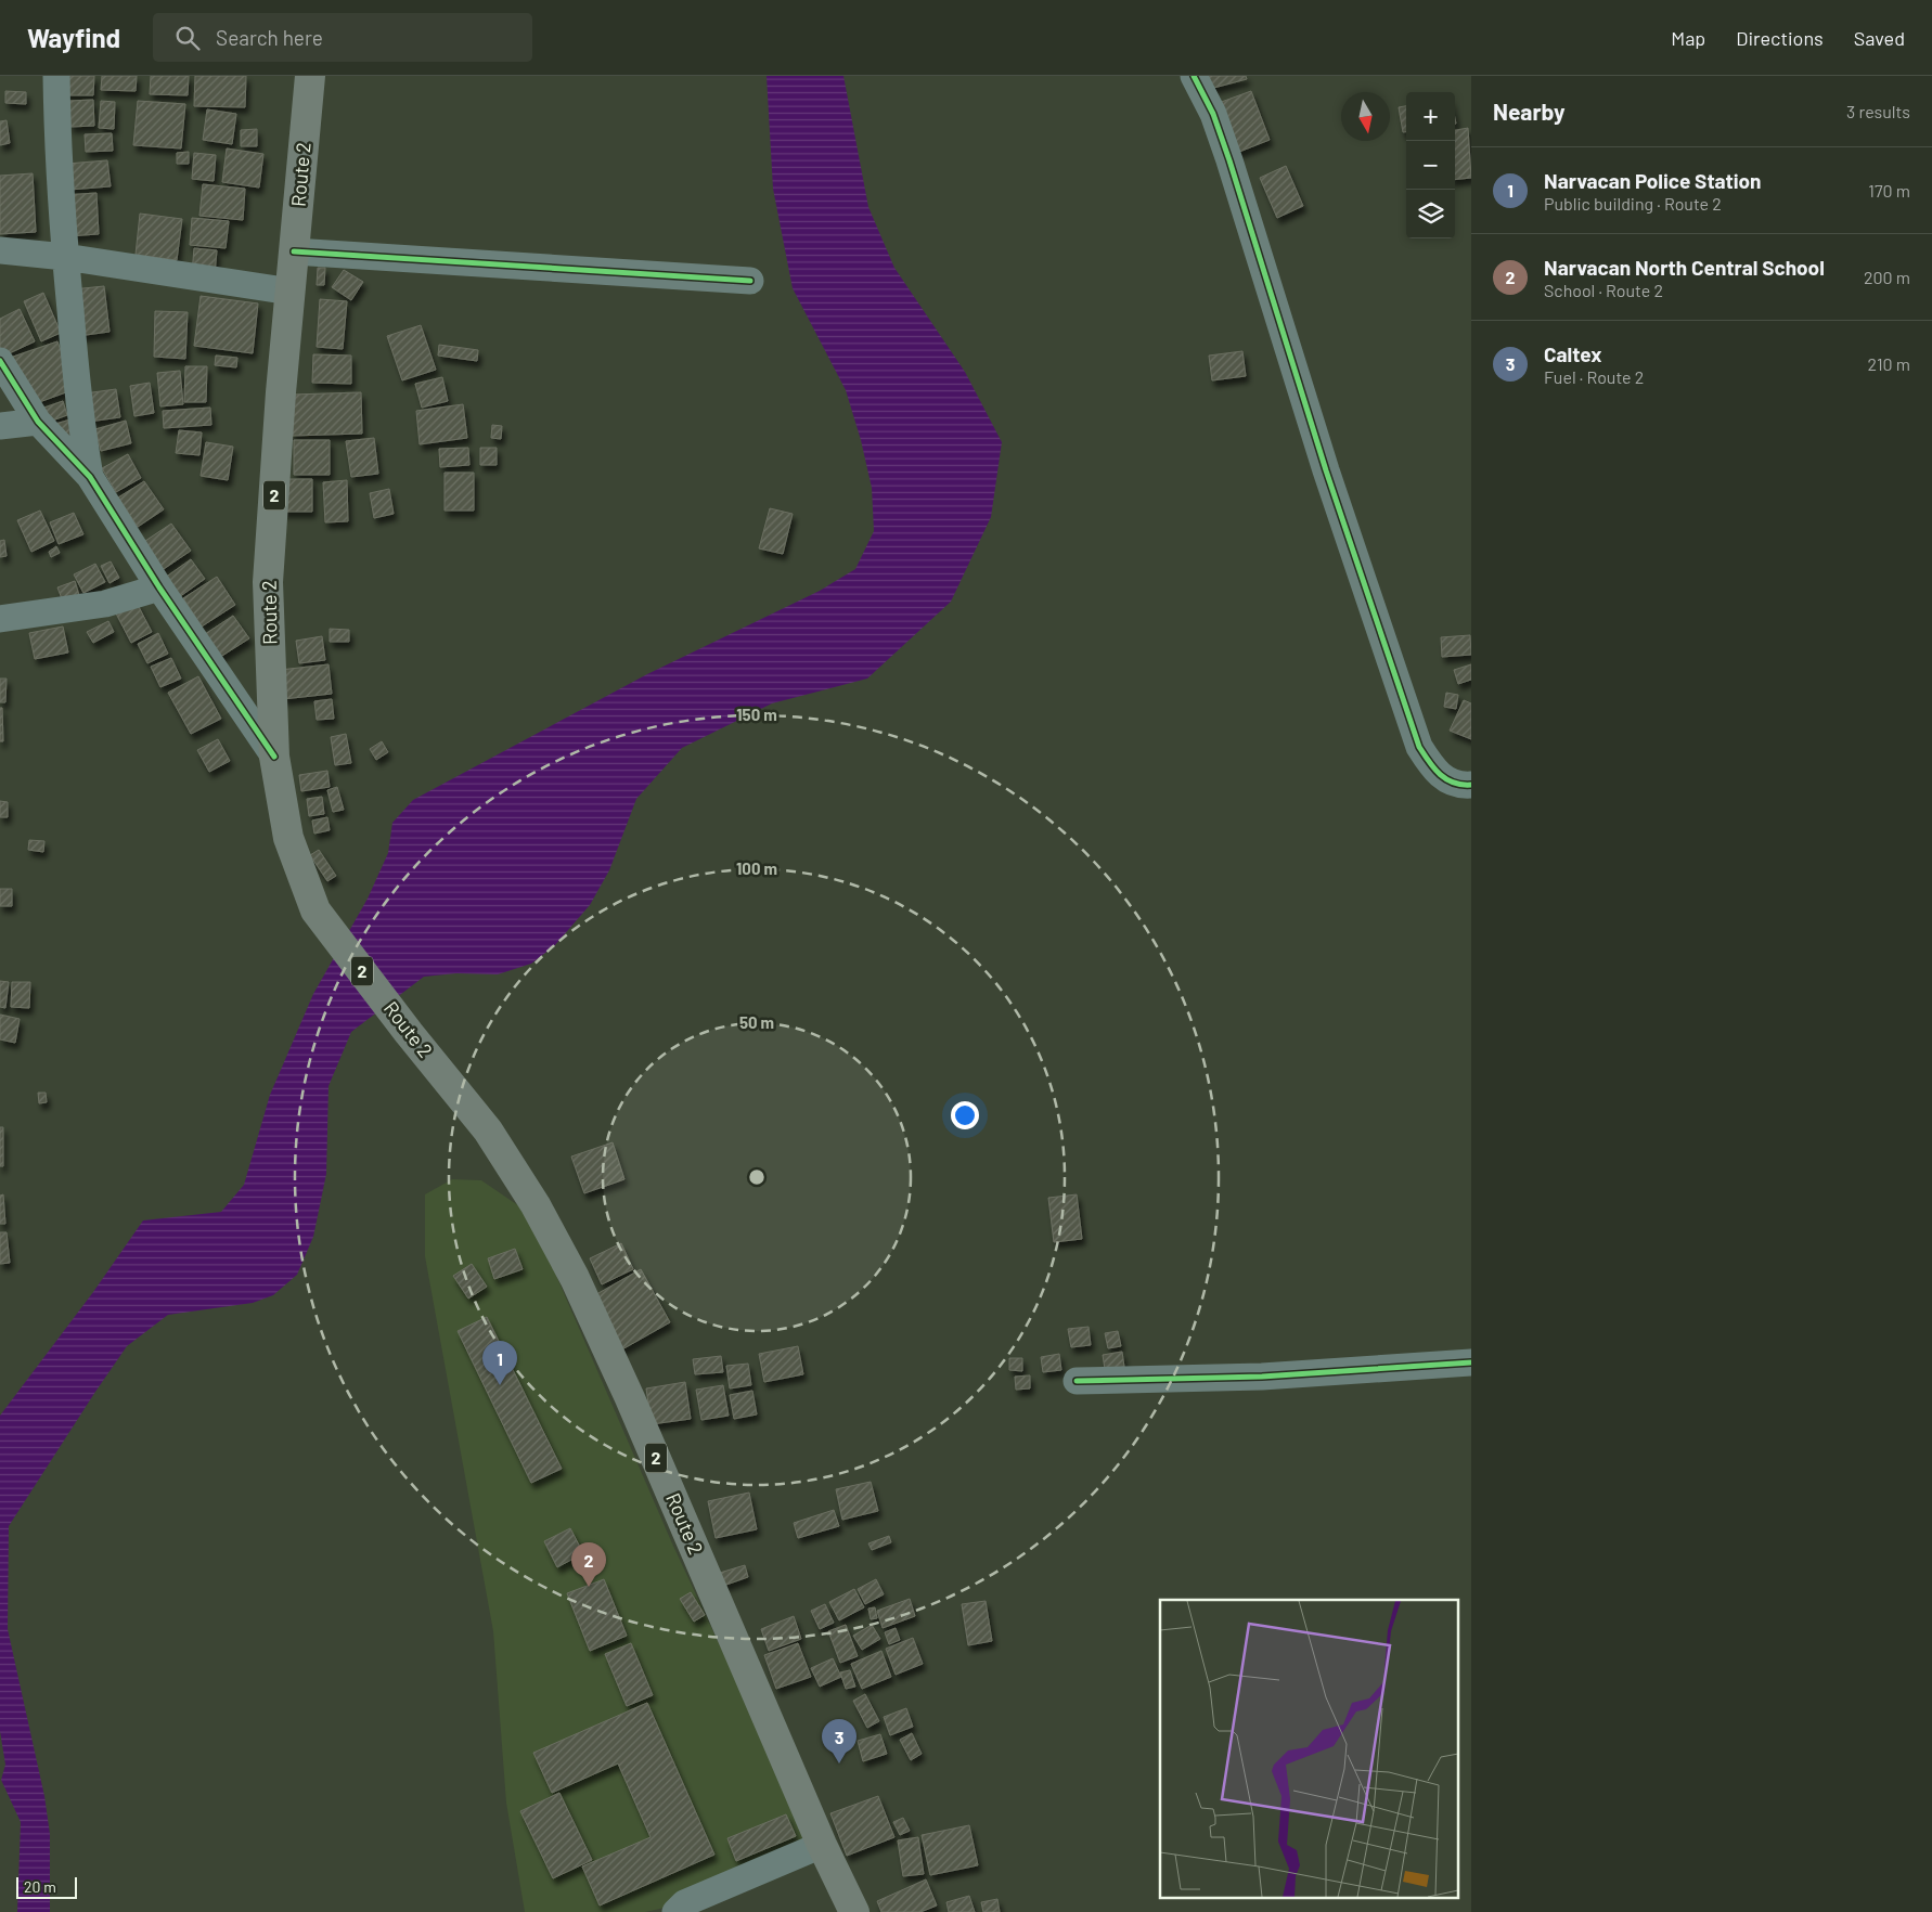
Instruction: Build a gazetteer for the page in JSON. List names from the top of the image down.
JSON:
{
  "streets": {
    "highway": ["Route 2", "2"]
  },
  "scale_bar": "20 m",
  "north": "bottom",
  "page": {
    "header": "Wayfind",
    "search": "Search here",
    "nav": ["Map", "Directions", "Saved"],
    "heading": ["Nearby", "3 results"],
    "map_buttons": ["+", "−"],
    "list": [
      {
        "mark": "1",
        "name": "Narvacan Police Station",
        "note": "Public building · Route 2",
        "value": "170 m"
      },
      {
        "mark": "2",
        "name": "Narvacan North Central School",
        "note": "School · Route 2",
        "value": "200 m"
      },
      {
        "mark": "3",
        "name": "Caltex",
        "note": "Fuel · Route 2",
        "value": "210 m"
      }
    ],
    "pins": ["1", "2", "3"],
    "scale": "20 m"
  },
  "rings": ["150 m", "100 m", "50 m"]
}
